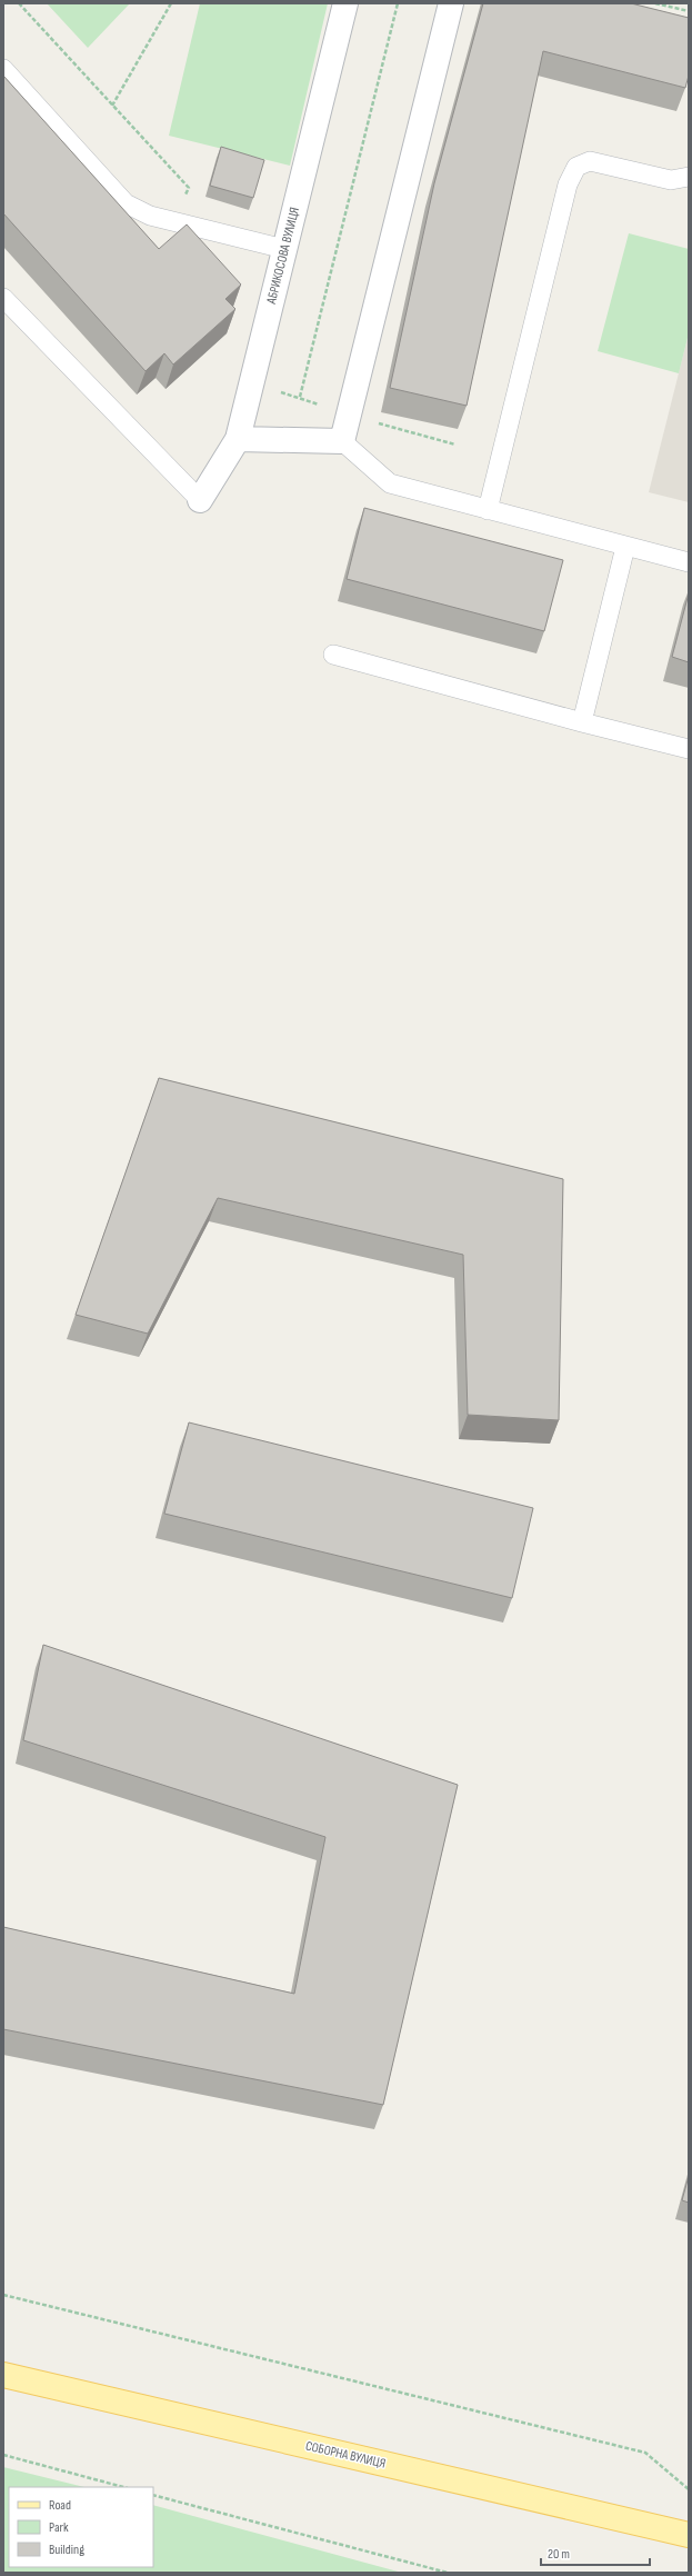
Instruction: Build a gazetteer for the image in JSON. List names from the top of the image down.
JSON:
{
  "streets": {
    "main road": ["СОБОРНА ВУЛИЦЯ"],
    "street": ["АБРИКОСОВА ВУЛИЦЯ"]
  },
  "legend": ["Road", "Park", "Building"],
  "scale_bar": "20 m"
}
